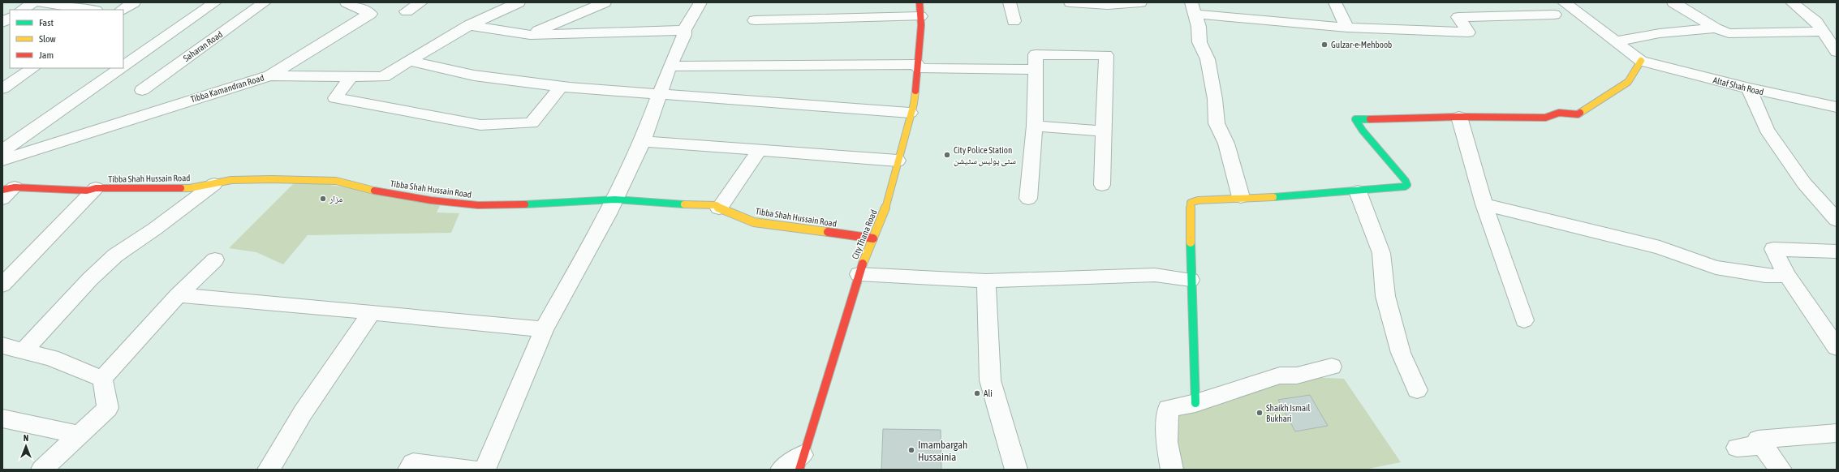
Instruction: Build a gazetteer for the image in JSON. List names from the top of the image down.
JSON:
{
  "streets": {
    "street": [
      "Saharan Road",
      "Altaf Shah Road",
      "Tibba Kamandran Road",
      "Tibba Shah Hussain Road",
      "City Thana Road"
    ]
  },
  "crossings": [
    ["Tibba Shah Hussain Road", "City Thana Road"]
  ],
  "places": [
    "Gulzar-e-Mehboob",
    "City Police Station سٹی پولیس سٹیشن",
    "مزار",
    "Ali",
    "Shaikh Ismail Bukhari",
    "Imambargah Hussainia"
  ],
  "legend": ["Fast", "Slow", "Jam"],
  "north": "top"
}
